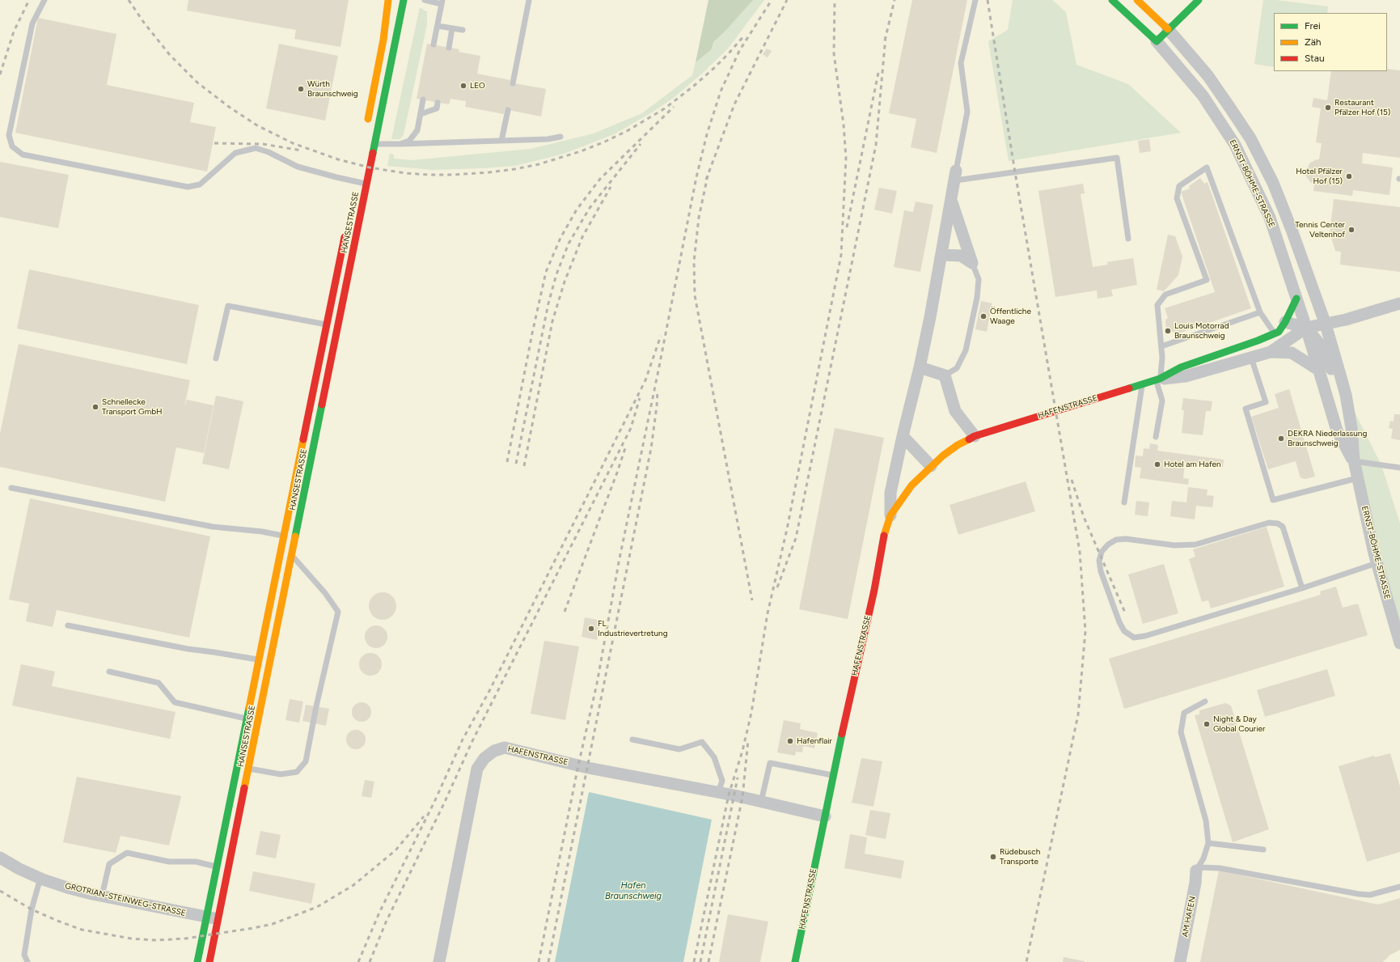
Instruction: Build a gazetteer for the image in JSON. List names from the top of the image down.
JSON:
{
  "streets": {
    "main road": ["ERNST-BÖHME-STRASSE", "HANSESTRASSE", "HAFENSTRASSE"],
    "street": ["GROTRIAN-STEINWEG-STRASSE", "AM HAFEN"]
  },
  "crossings": [
    ["ERNST-BÖHME-STRASSE", "HAFENSTRASSE"],
    ["HANSESTRASSE", "GROTRIAN-STEINWEG-STRASSE"]
  ],
  "water": ["Hafen Braunschweig"],
  "places": [
    "LEO",
    "Würth Braunschweig",
    "Restaurant Pfälzer Hof (15)",
    "Hotel Pfälzer Hof (15)",
    "Tennis Center Veltenhof",
    "Öffentliche Waage",
    "Louis Motorrad Braunschweig",
    "Schnellecke Transport GmbH",
    "DEKRA Niederlassung Braunschweig",
    "Hotel am Hafen",
    "FL Industrievertretung",
    "Night & Day Global Courier",
    "Hafenflair",
    "Rüdebusch Transporte"
  ],
  "legend": ["Frei", "Zäh", "Stau"]
}
